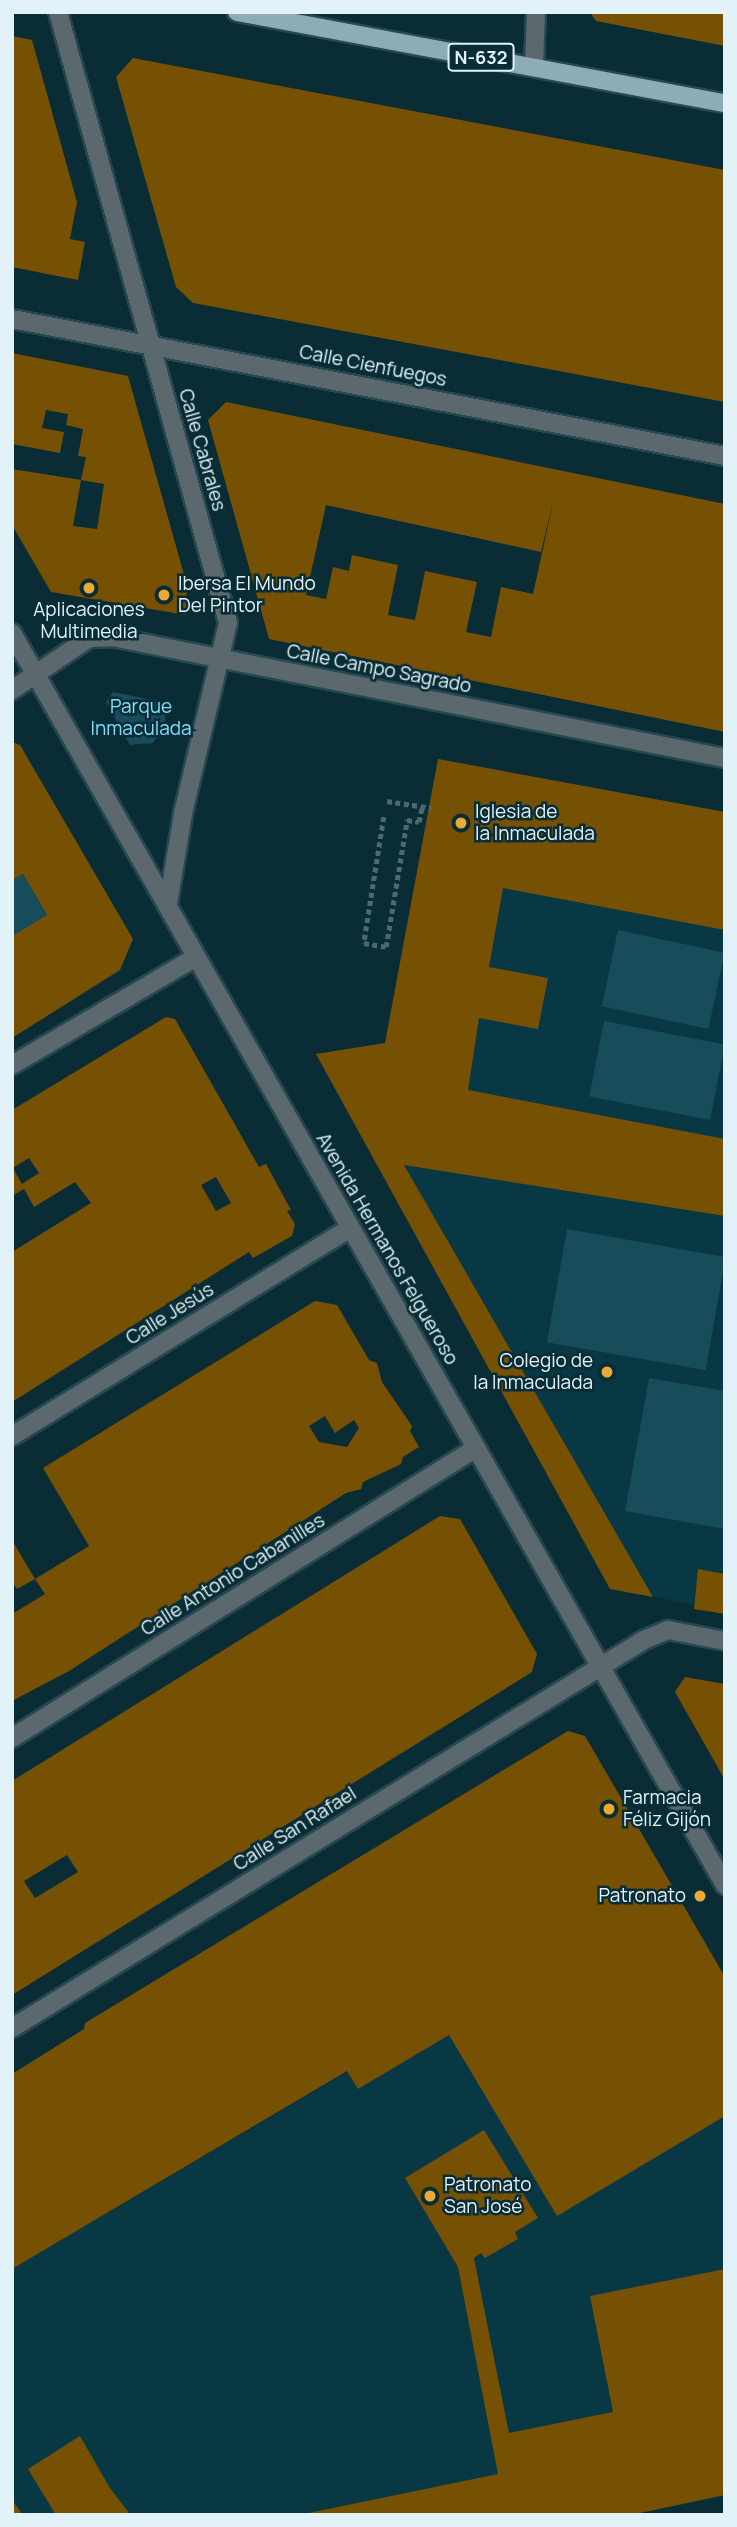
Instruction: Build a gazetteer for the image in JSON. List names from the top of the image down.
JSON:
{
  "streets": {
    "main road": ["N-632"],
    "street": [
      "Calle Cienfuegos",
      "Calle Cabrales",
      "Calle Campo Sagrado",
      "Avenida Hermanos Felgueroso",
      "Calle Jesús",
      "Calle Antonio Cabanilles",
      "Calle San Rafael"
    ]
  },
  "crossings": [
    ["Calle Cienfuegos", "Calle Cabrales"],
    ["Calle Cabrales", "Calle Campo Sagrado"],
    ["Calle Cabrales", "Avenida Hermanos Felgueroso"],
    ["Calle Campo Sagrado", "Avenida Hermanos Felgueroso"],
    ["Avenida Hermanos Felgueroso", "Calle Jesús"],
    ["Avenida Hermanos Felgueroso", "Calle Antonio Cabanilles"],
    ["Avenida Hermanos Felgueroso", "Calle San Rafael"]
  ],
  "parks": ["Parque Inmaculada"],
  "places": [
    "Aplicaciones Multimedia",
    "Ibersa El Mundo Del Pintor",
    "Iglesia de la Inmaculada",
    "Colegio de la Inmaculada",
    "Farmacia Féliz Gijón",
    "Patronato",
    "Patronato San José"
  ]
}
